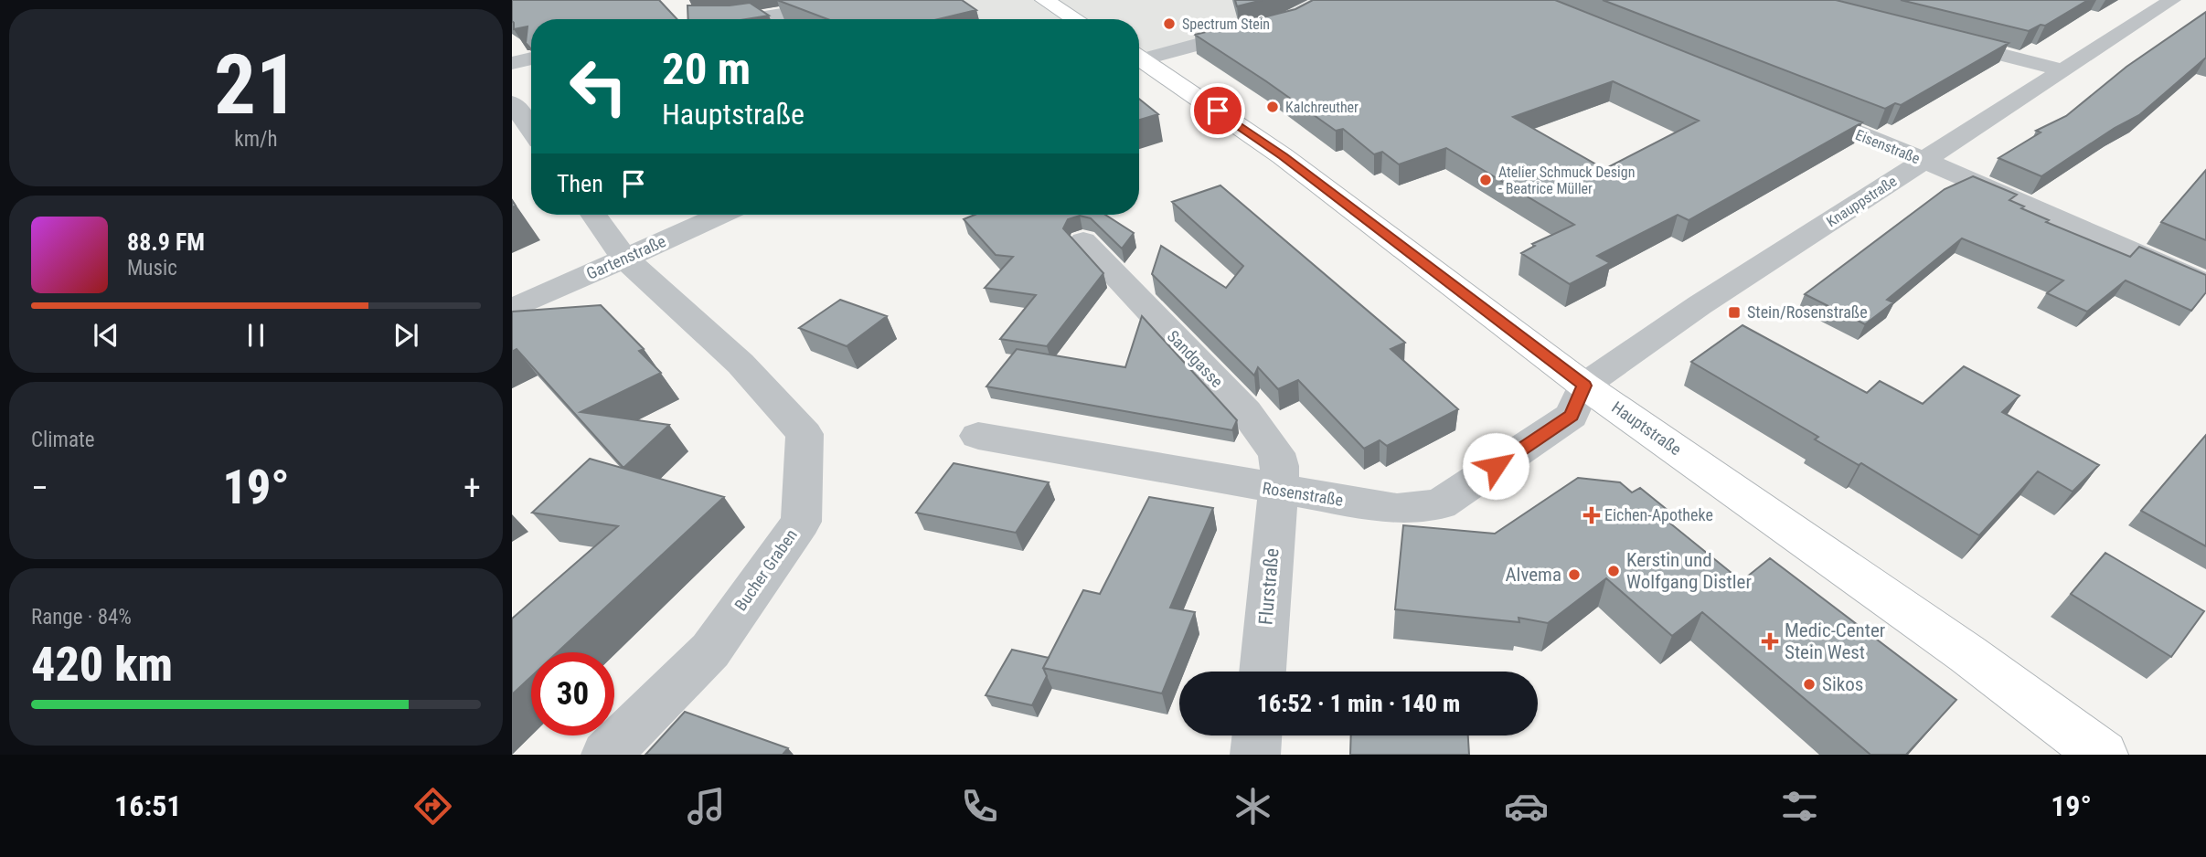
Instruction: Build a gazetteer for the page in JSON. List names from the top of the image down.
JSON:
{
  "streets": {
    "main road": ["Hauptstraße"],
    "street": [
      "Eisenstraße",
      "Knauppstraße",
      "Gartenstraße",
      "Sandgasse",
      "Rosenstraße",
      "Bucher Graben",
      "Flurstraße"
    ]
  },
  "crossings": [
    ["Eisenstraße", "Knauppstraße"],
    ["Knauppstraße", "Hauptstraße"],
    ["Knauppstraße", "Rosenstraße"],
    ["Gartenstraße", "Bucher Graben"],
    ["Sandgasse", "Rosenstraße"],
    ["Sandgasse", "Flurstraße"],
    ["Hauptstraße", "Rosenstraße"],
    ["Rosenstraße", "Flurstraße"]
  ],
  "places": {
    "other": [
      "Spectrum Stein",
      "Kalchreuther",
      "Atelier Schmuck Design - Beatrice Müller",
      "Kerstin und Wolfgang Distler",
      "Alvema",
      "Sikos"
    ],
    "transit": ["Stein/Rosenstraße"],
    "health": ["Eichen-Apotheke", "Medic-Center Stein West"]
  },
  "page": {
    "tile": [
      ["21", "km/h"],
      "Climate",
      ["Range · 84%", "420 km"]
    ],
    "turn": ["20 m", "Hauptstraße"],
    "then": "Then",
    "song": ["88.9 FM", "Music"],
    "heat": ["−", "19°", "+"],
    "limit": "30",
    "trip": "16:52 · 1 min · 140 m",
    "tabs": ["16:51", "19°"]
  }
}
